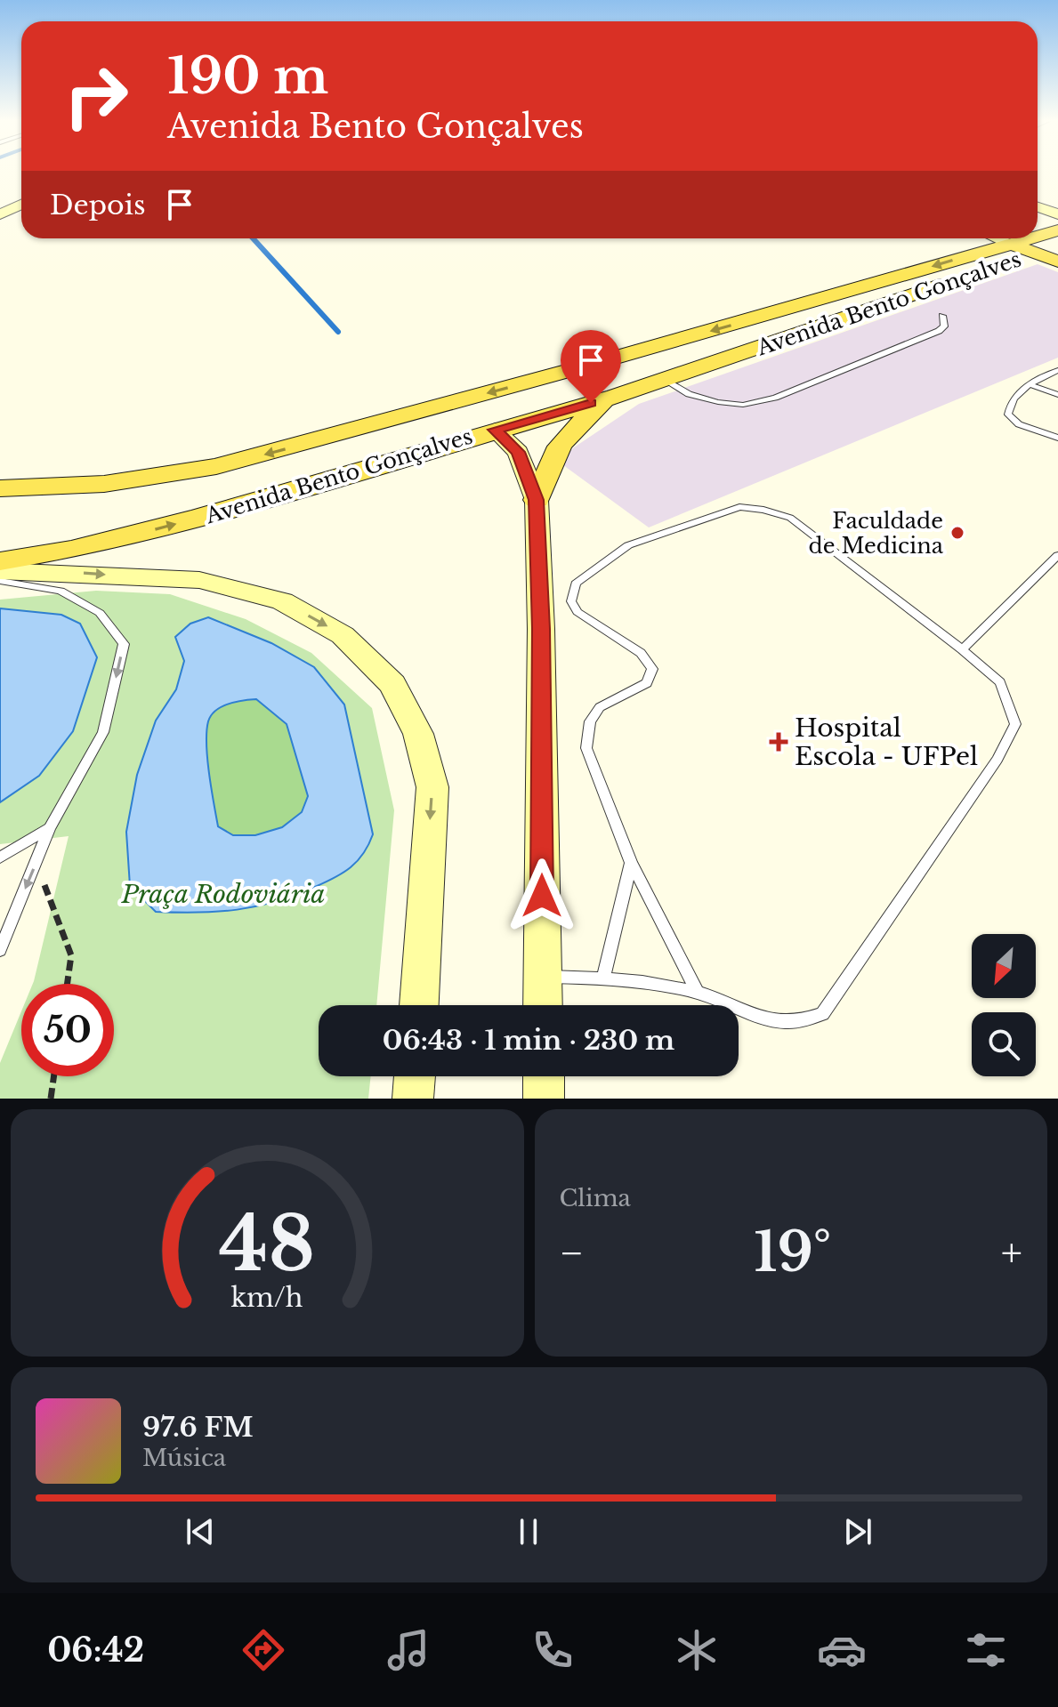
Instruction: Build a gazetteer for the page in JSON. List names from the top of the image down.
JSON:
{
  "streets": {
    "main road": ["Avenida Bento Gonçalves"]
  },
  "parks": ["Praça Rodoviária"],
  "places": {
    "other": ["Faculdade de Medicina"],
    "health": ["Hospital Escola - UFPel"]
  },
  "north": "bottom left",
  "page": {
    "turn": ["190 m", "Avenida Bento Gonçalves"],
    "then": "Depois",
    "limit": "50",
    "trip": "06:43 · 1 min · 230 m",
    "tile": "Clima",
    "heat": ["−", "19°", "+"],
    "song": ["97.6 FM", "Música"],
    "tabs": "06:42",
    "gauge": ["48", "km/h"]
  }
}
